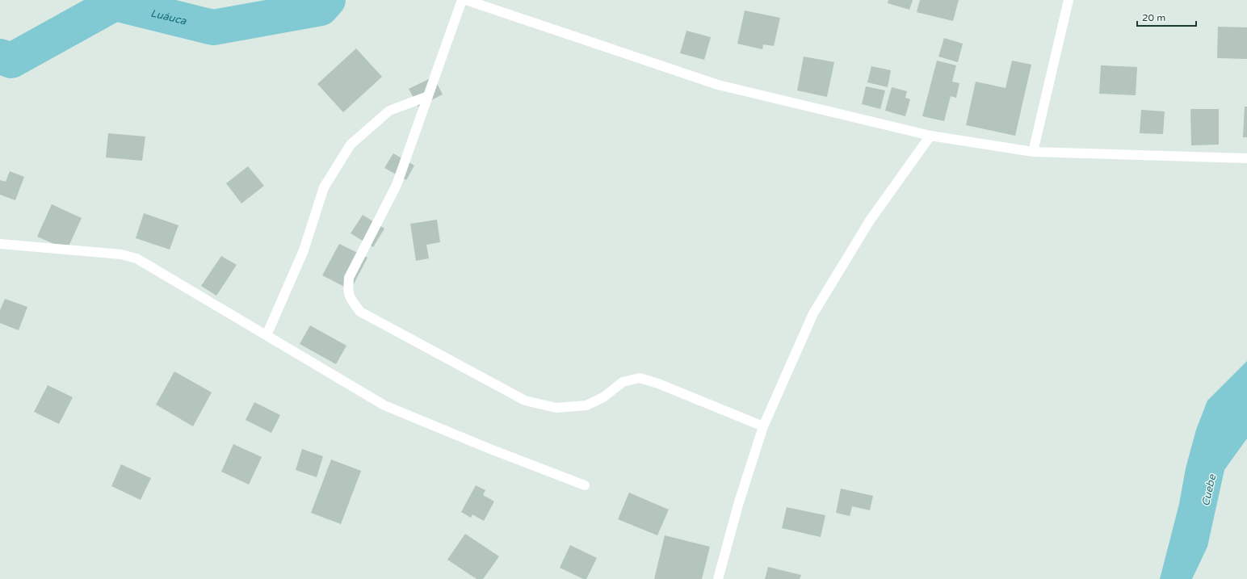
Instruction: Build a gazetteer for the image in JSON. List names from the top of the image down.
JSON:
{
  "water": ["Luáuca", "Cuebe"],
  "scale_bar": "20 m"
}
